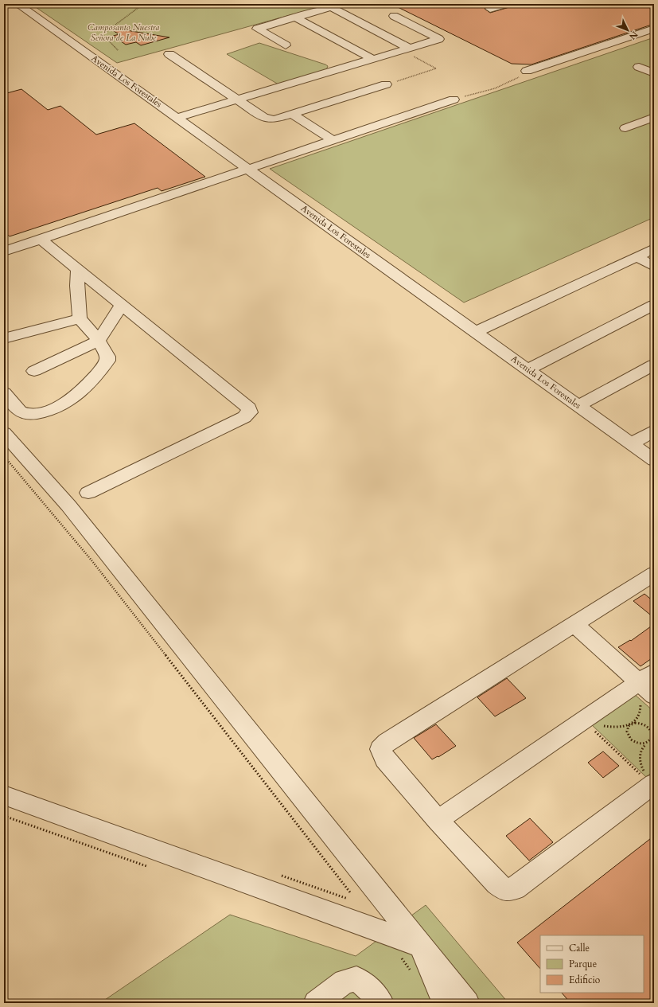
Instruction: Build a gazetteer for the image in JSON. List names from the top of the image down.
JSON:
{
  "streets": {
    "street": ["Avenida Los Forestales"]
  },
  "parks": ["Camposanto Nuestra Señora de La Nube"],
  "legend": ["Calle", "Parque", "Edificio"],
  "north": "bottom right"
}
